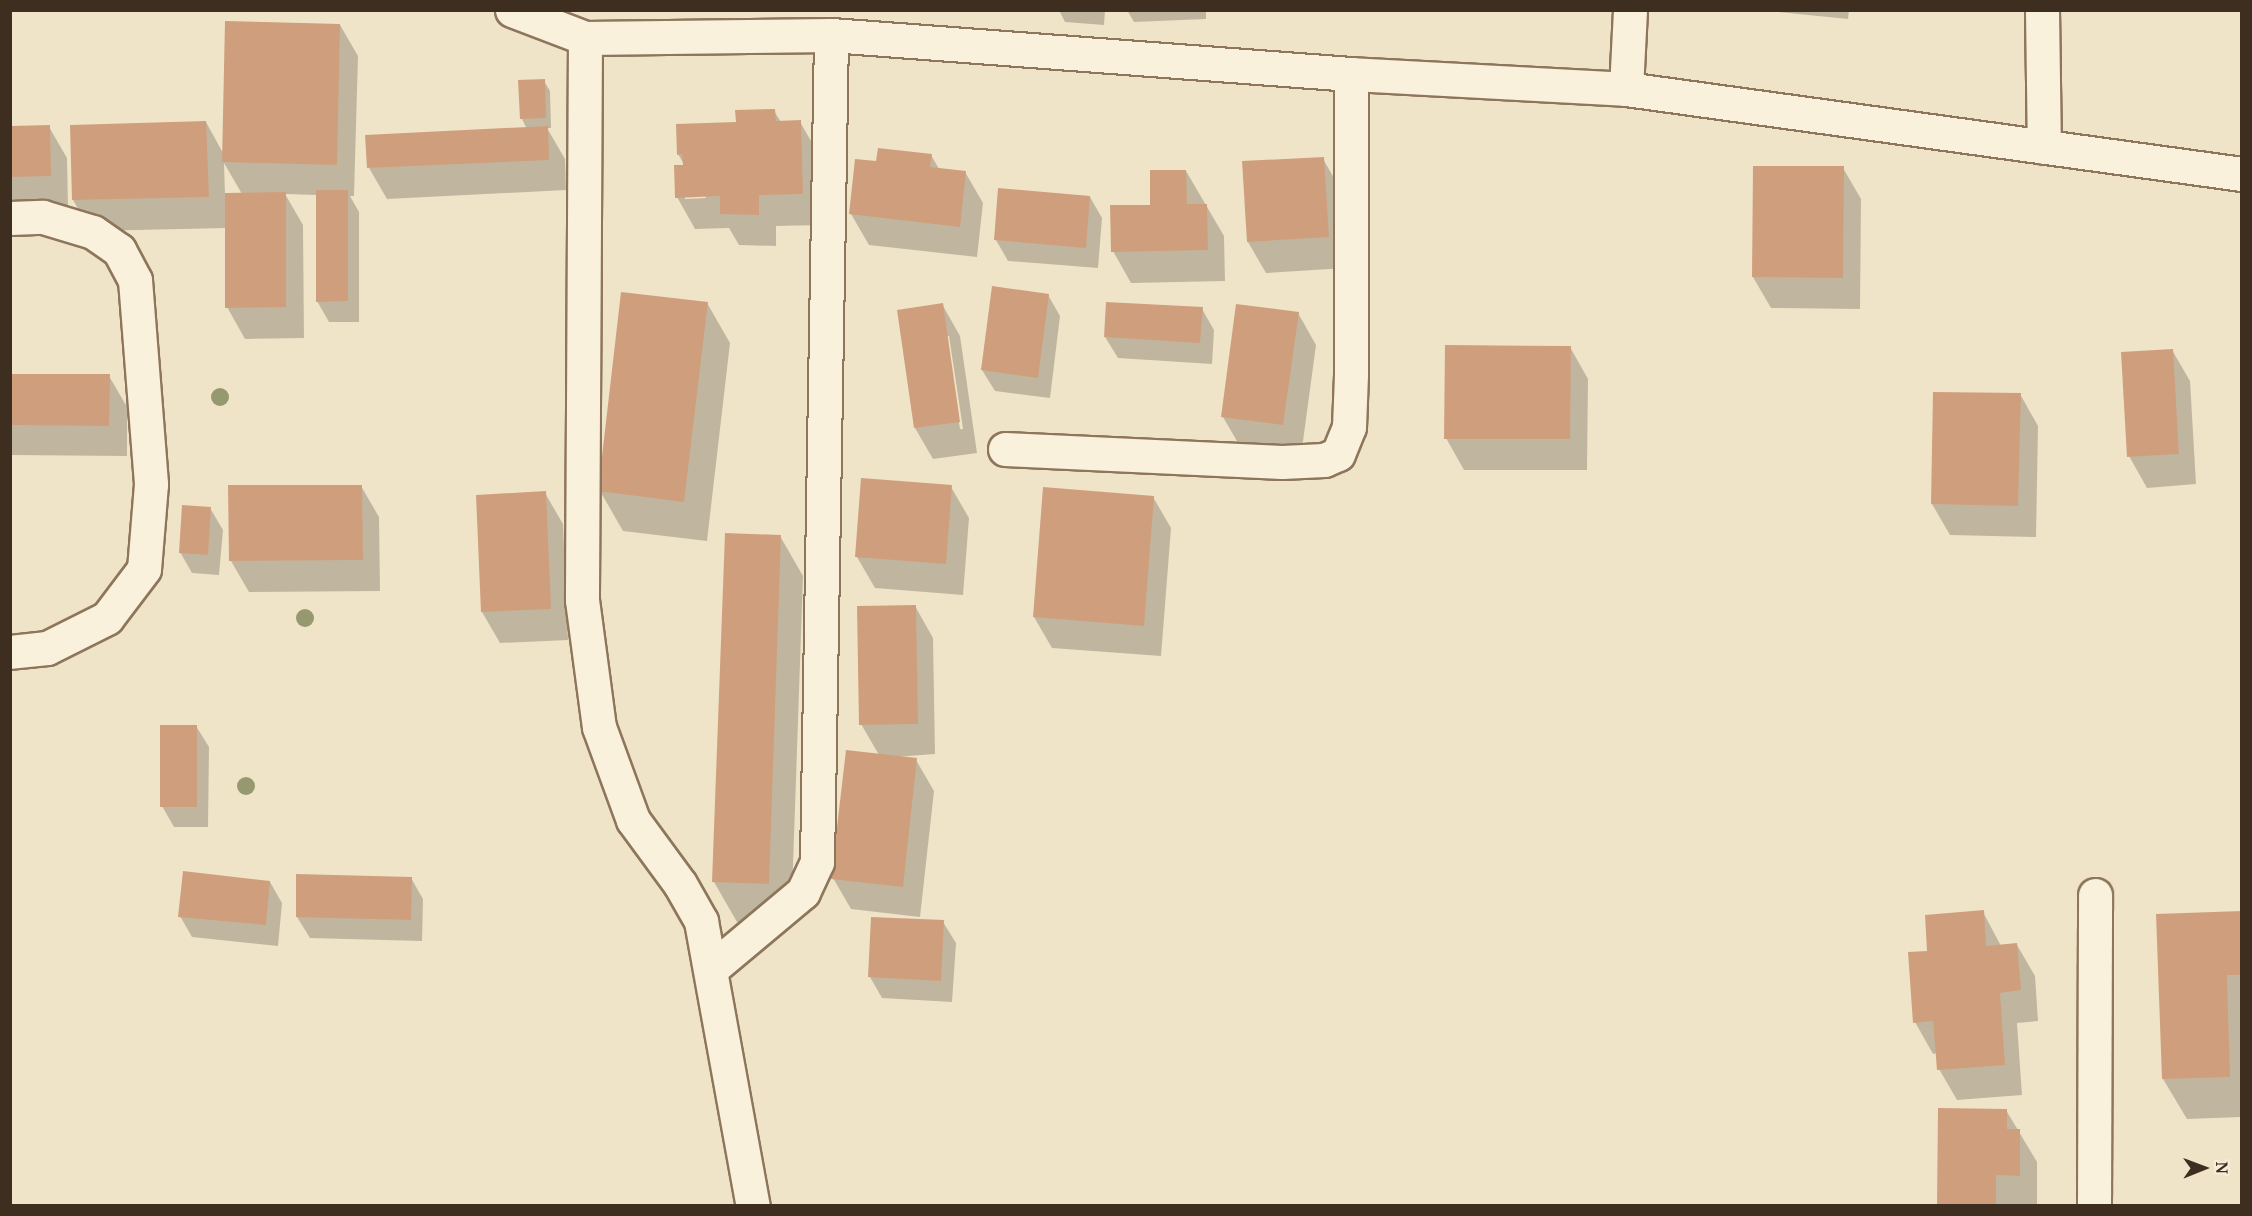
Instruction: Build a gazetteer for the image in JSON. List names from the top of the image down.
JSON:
{
  "north": "right"
}
